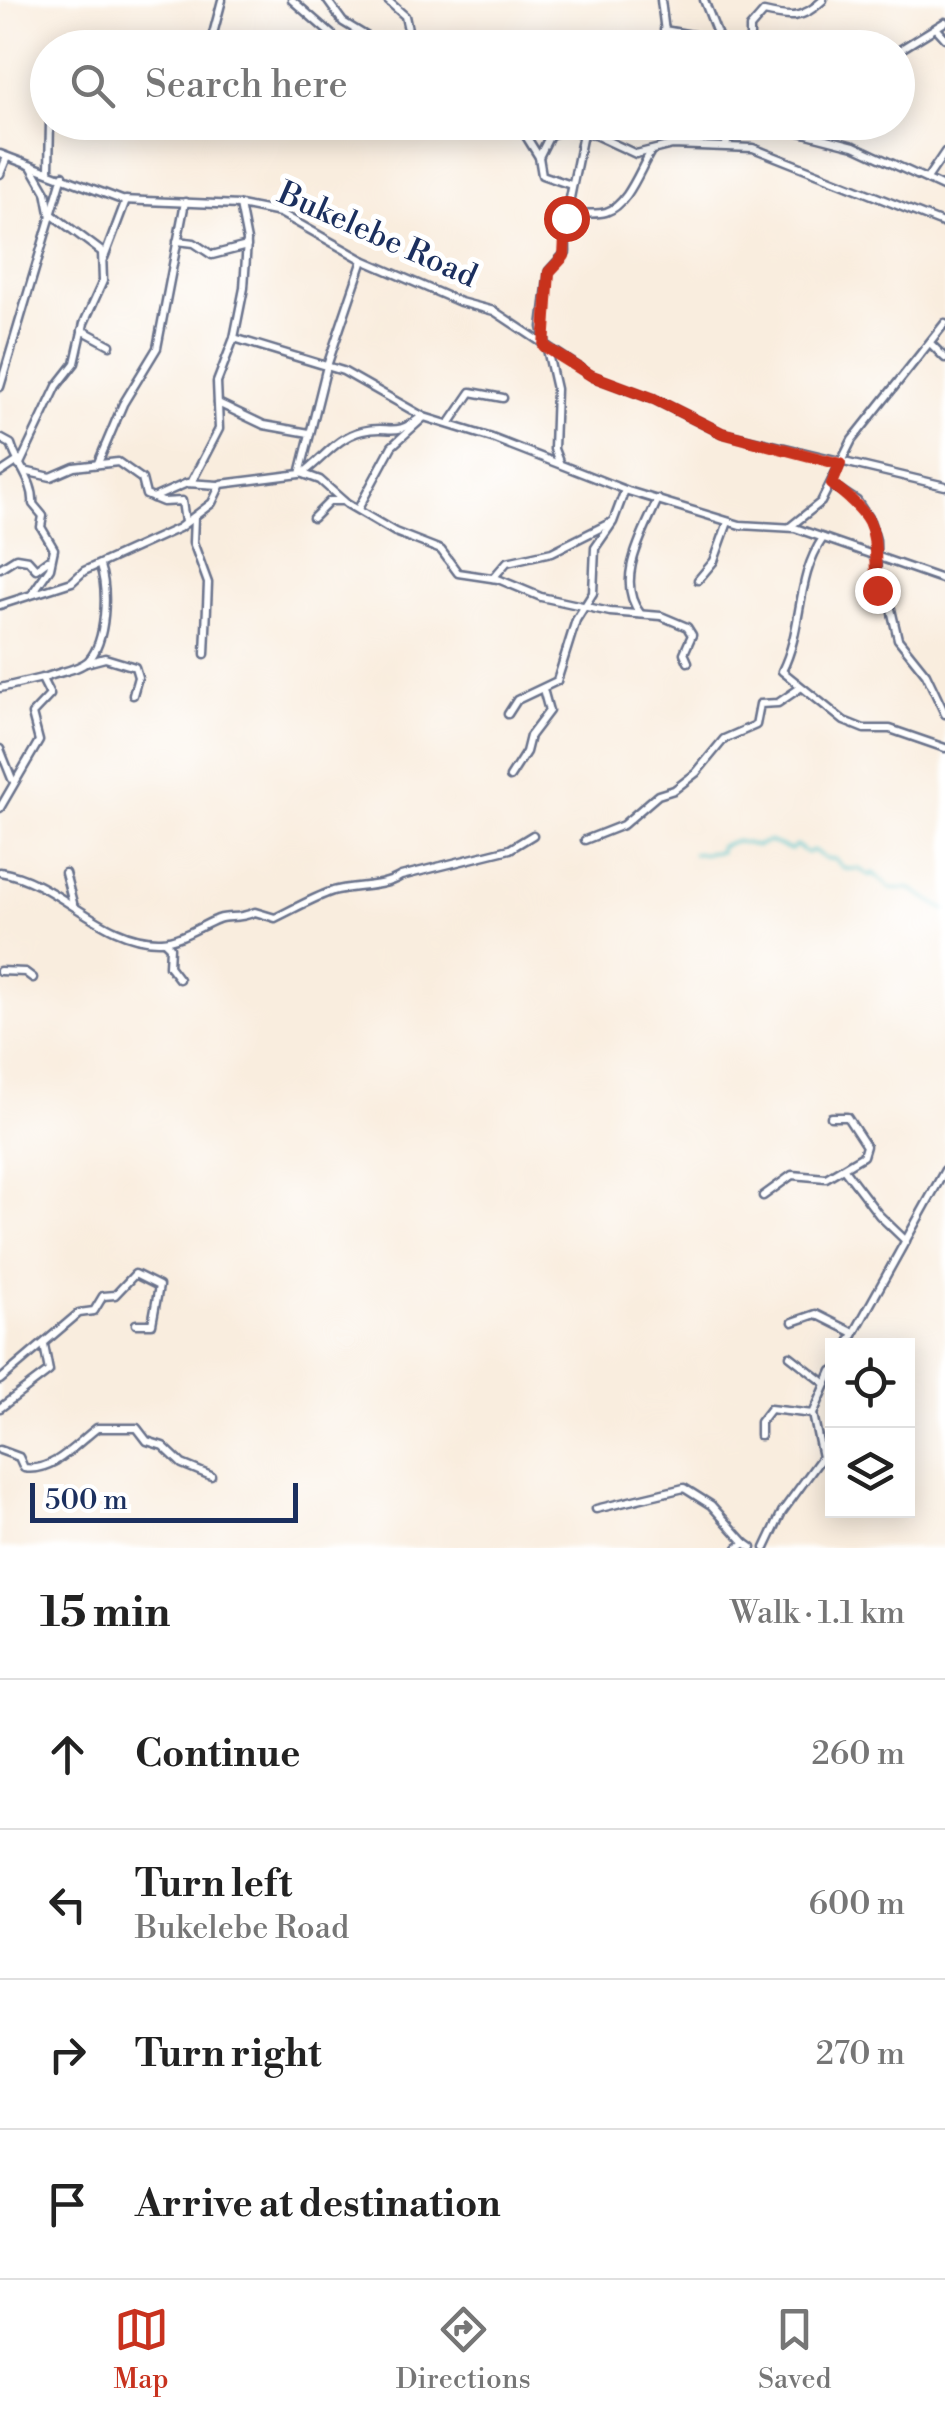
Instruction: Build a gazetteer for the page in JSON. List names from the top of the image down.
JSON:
{
  "streets": {
    "street": ["Bukelebe Road"]
  },
  "scale_bar": "500 m",
  "page": {
    "search": "Search here",
    "scale": "500 m",
    "heading": ["15 min", "Walk · 1.1 km"],
    "list": [
      ["Continue", "260 m"],
      ["Turn left", "Bukelebe Road", "600 m"],
      ["Turn right", "270 m"],
      "Arrive at destination"
    ],
    "nav": ["Map", "Directions", "Saved"]
  }
}
